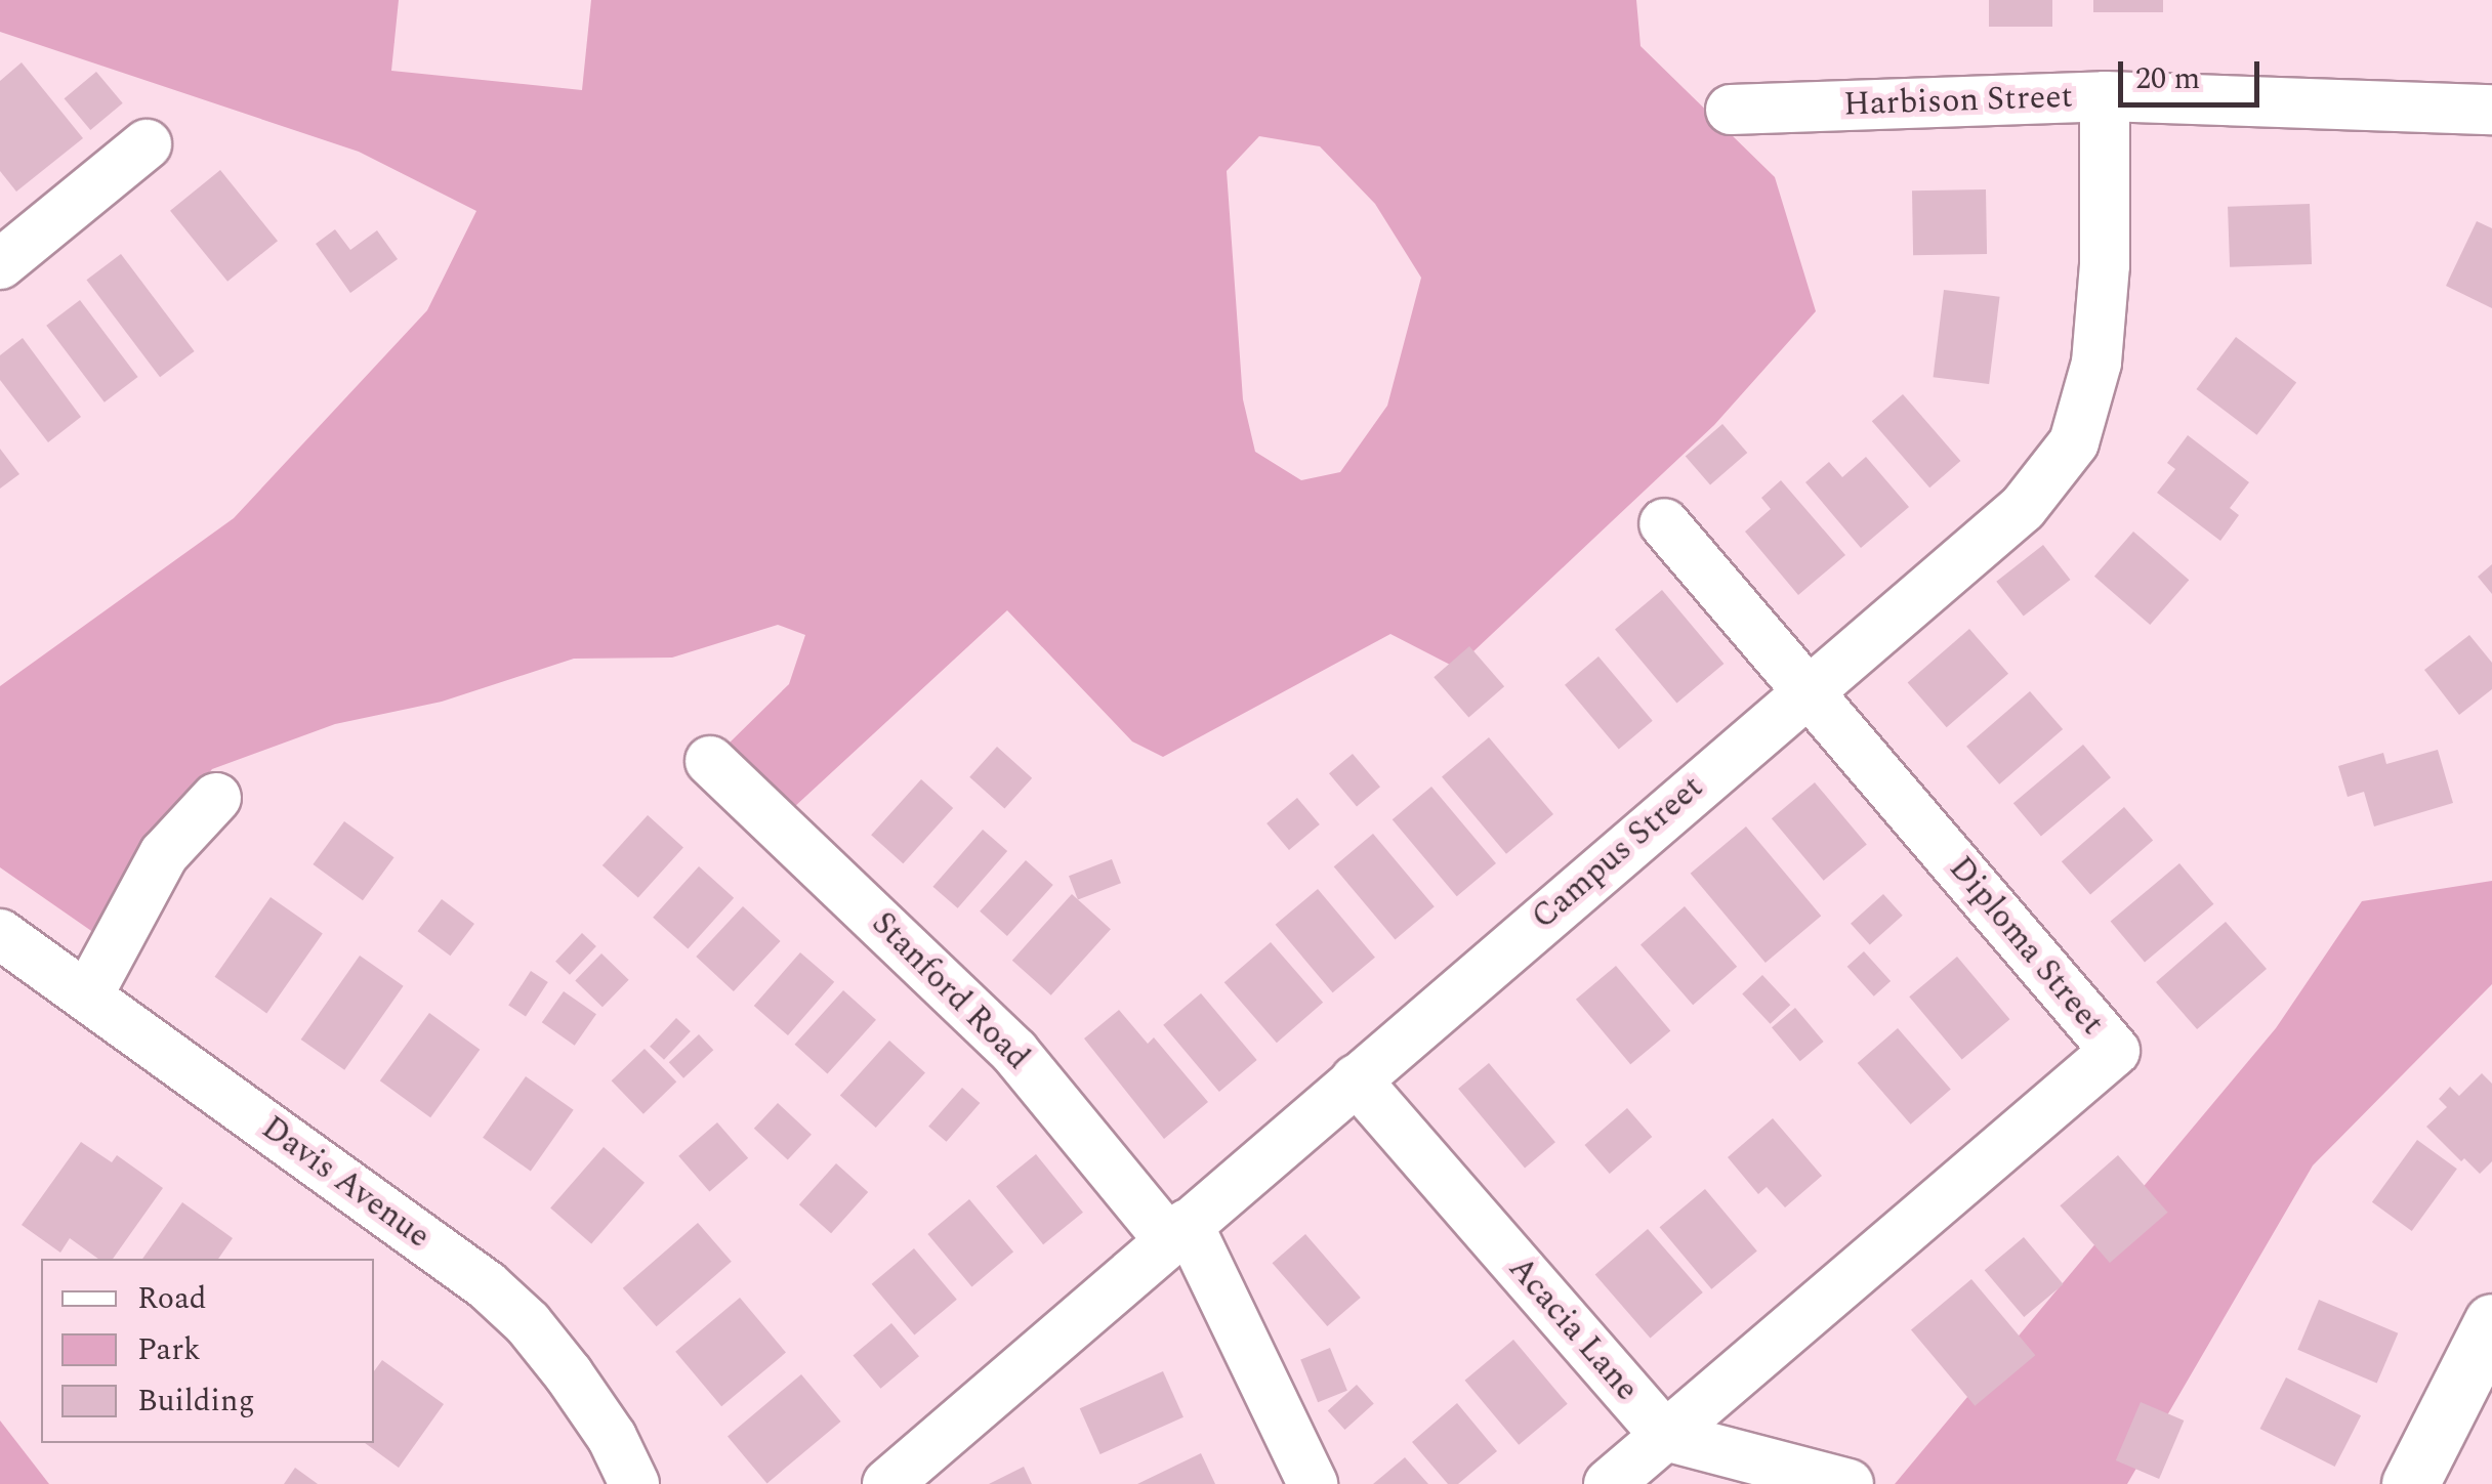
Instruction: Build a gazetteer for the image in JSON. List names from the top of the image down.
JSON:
{
  "streets": {
    "street": [
      "Harbison Street",
      "Campus Street",
      "Diploma Street",
      "Stanford Road",
      "Davis Avenue",
      "Acacia Lane"
    ]
  },
  "crossings": [
    ["Harbison Street", "Campus Street"],
    ["Campus Street", "Diploma Street"],
    ["Campus Street", "Stanford Road"],
    ["Campus Street", "Acacia Lane"],
    ["Diploma Street", "Acacia Lane"]
  ],
  "legend": ["Road", "Park", "Building"],
  "scale_bar": "20 m"
}
